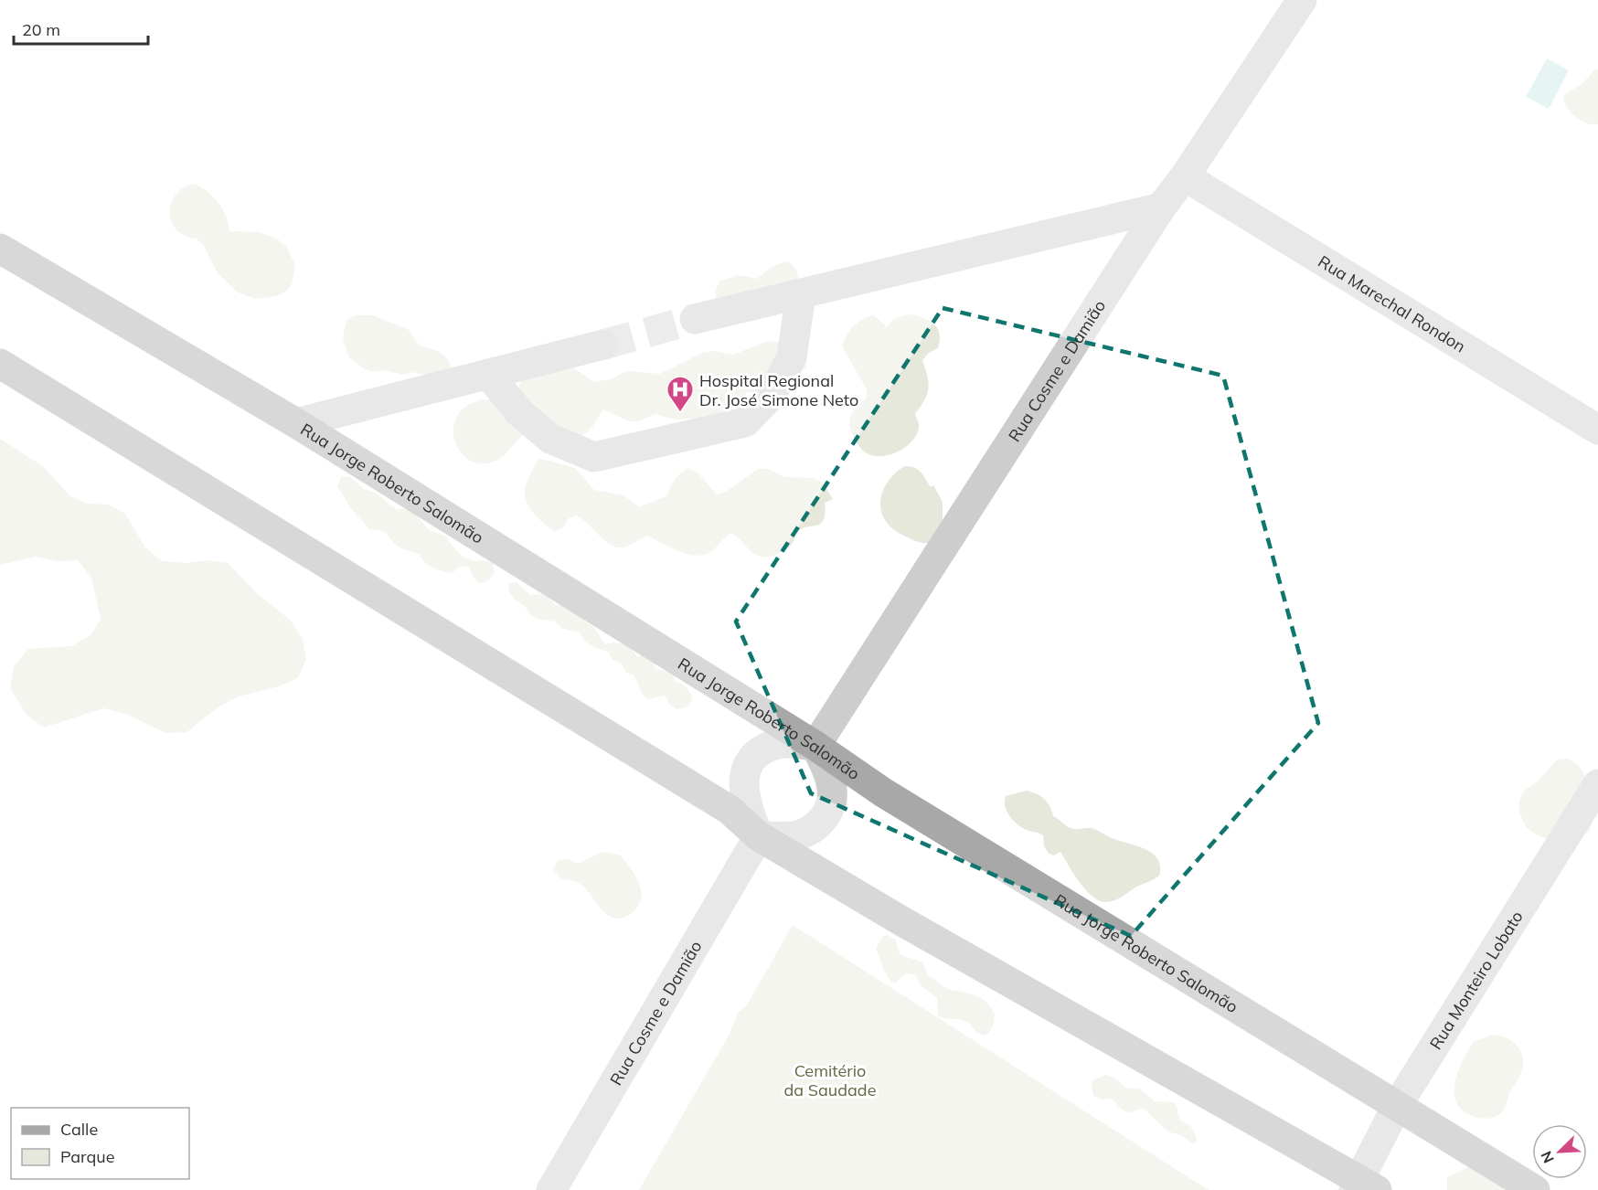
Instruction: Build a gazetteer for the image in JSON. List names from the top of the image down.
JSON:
{
  "streets": {
    "main road": ["Rua Jorge Roberto Salomão"],
    "street": ["Rua Marechal Rondon", "Rua Cosme e Damião", "Rua Monteiro Lobato"]
  },
  "crossings": [
    ["Rua Marechal Rondon", "Rua Cosme e Damião"],
    ["Rua Cosme e Damião", "Rua Jorge Roberto Salomão"],
    ["Rua Jorge Roberto Salomão", "Rua Monteiro Lobato"]
  ],
  "parks": ["Cemitério da Saudade"],
  "places": {
    "hospital": ["Hospital Regional Dr. José Simone Neto"]
  },
  "legend": ["Calle", "Parque"],
  "scale_bar": "20 m",
  "north": "bottom left"
}
